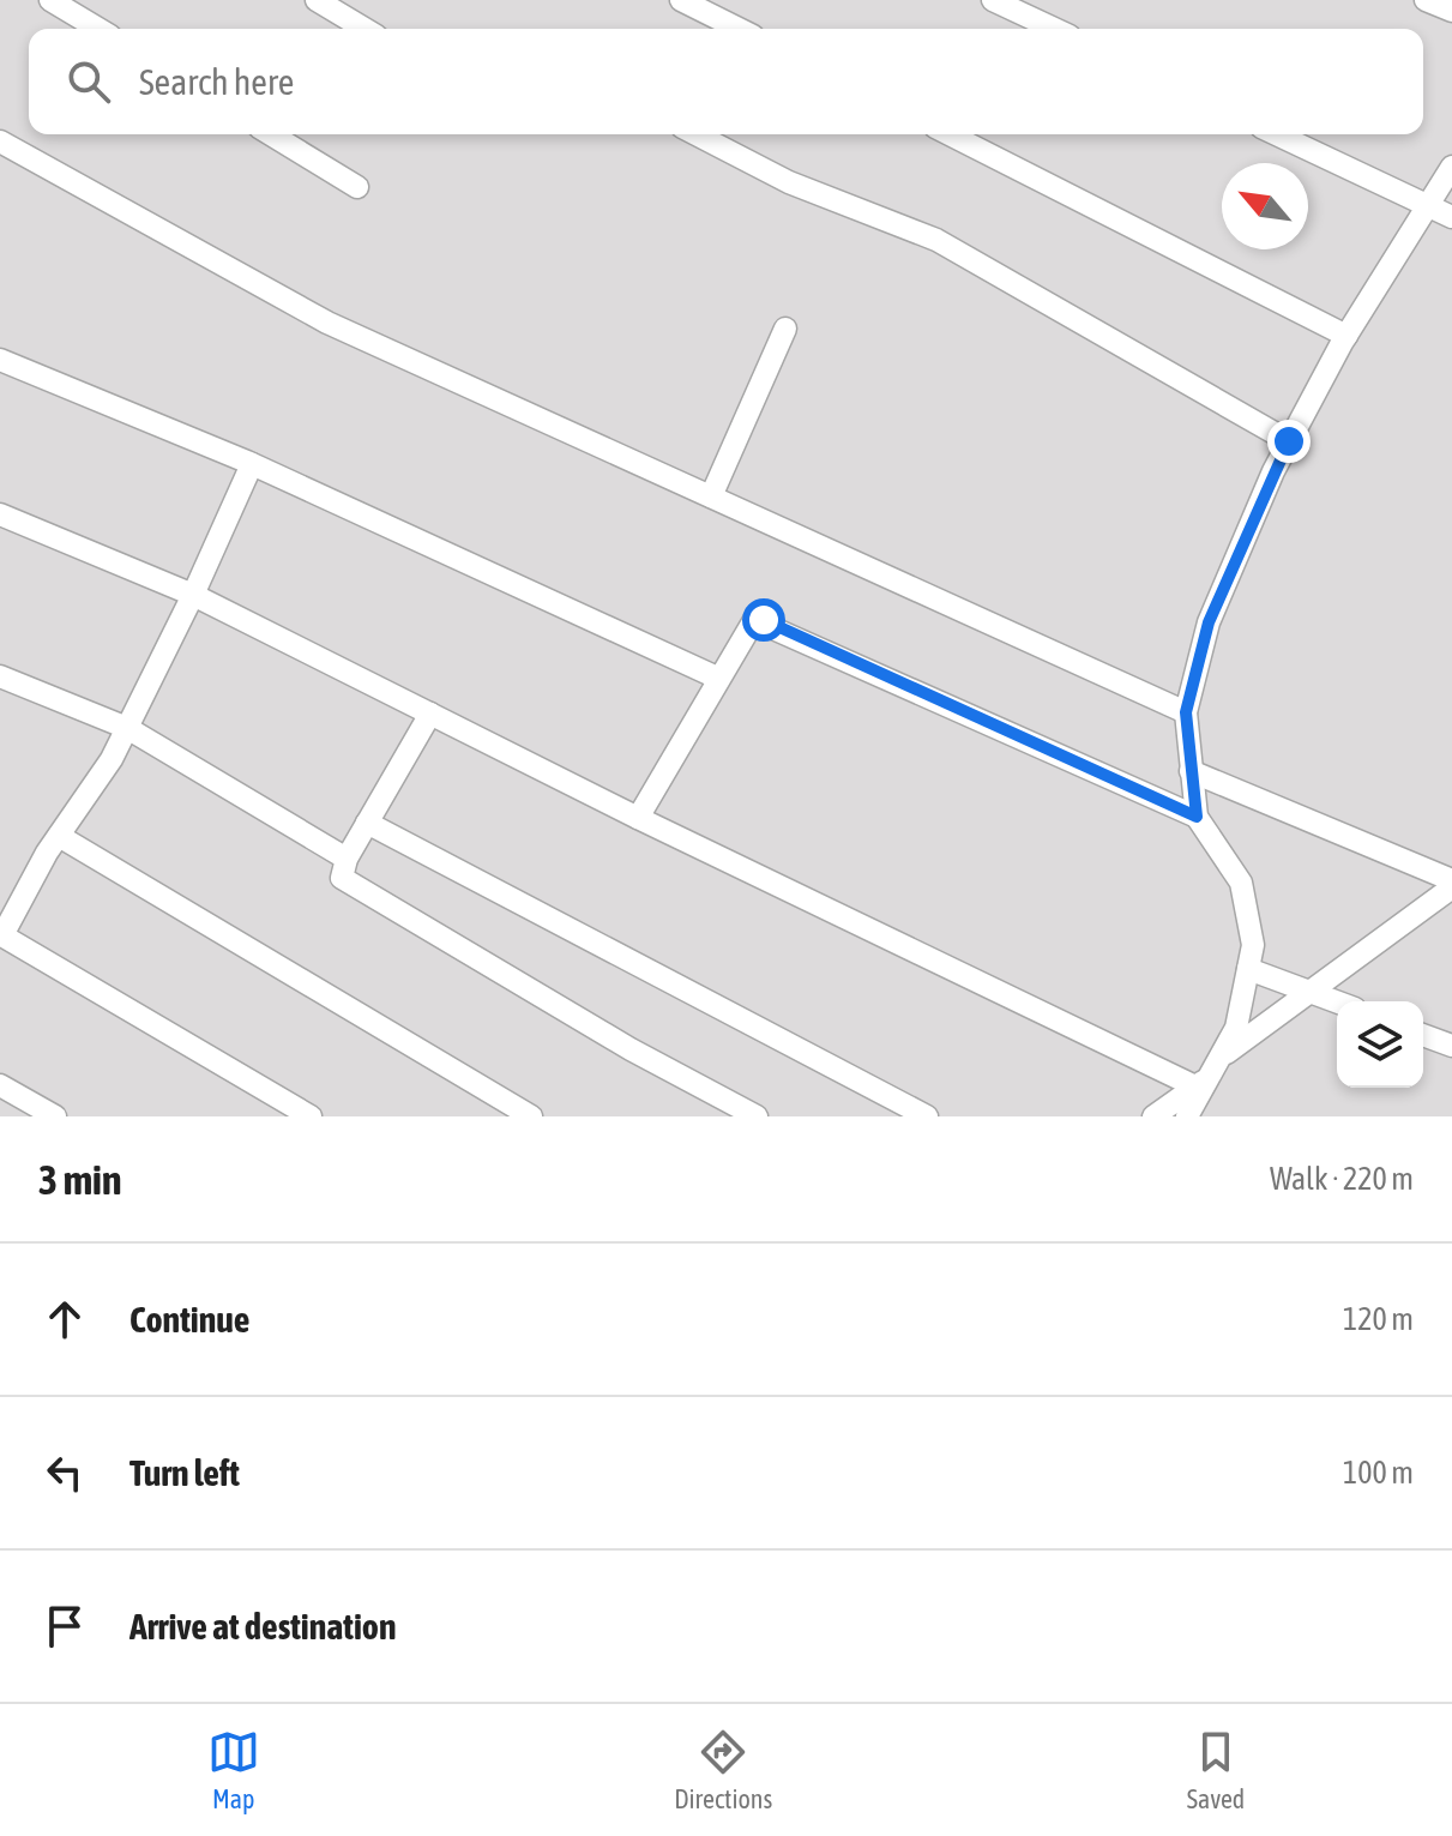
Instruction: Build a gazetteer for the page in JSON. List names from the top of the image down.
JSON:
{
  "north": "top left",
  "page": {
    "search": "Search here",
    "heading": ["3 min", "Walk · 220 m"],
    "list": [
      ["Continue", "120 m"],
      ["Turn left", "100 m"],
      "Arrive at destination"
    ],
    "nav": ["Map", "Directions", "Saved"]
  }
}
